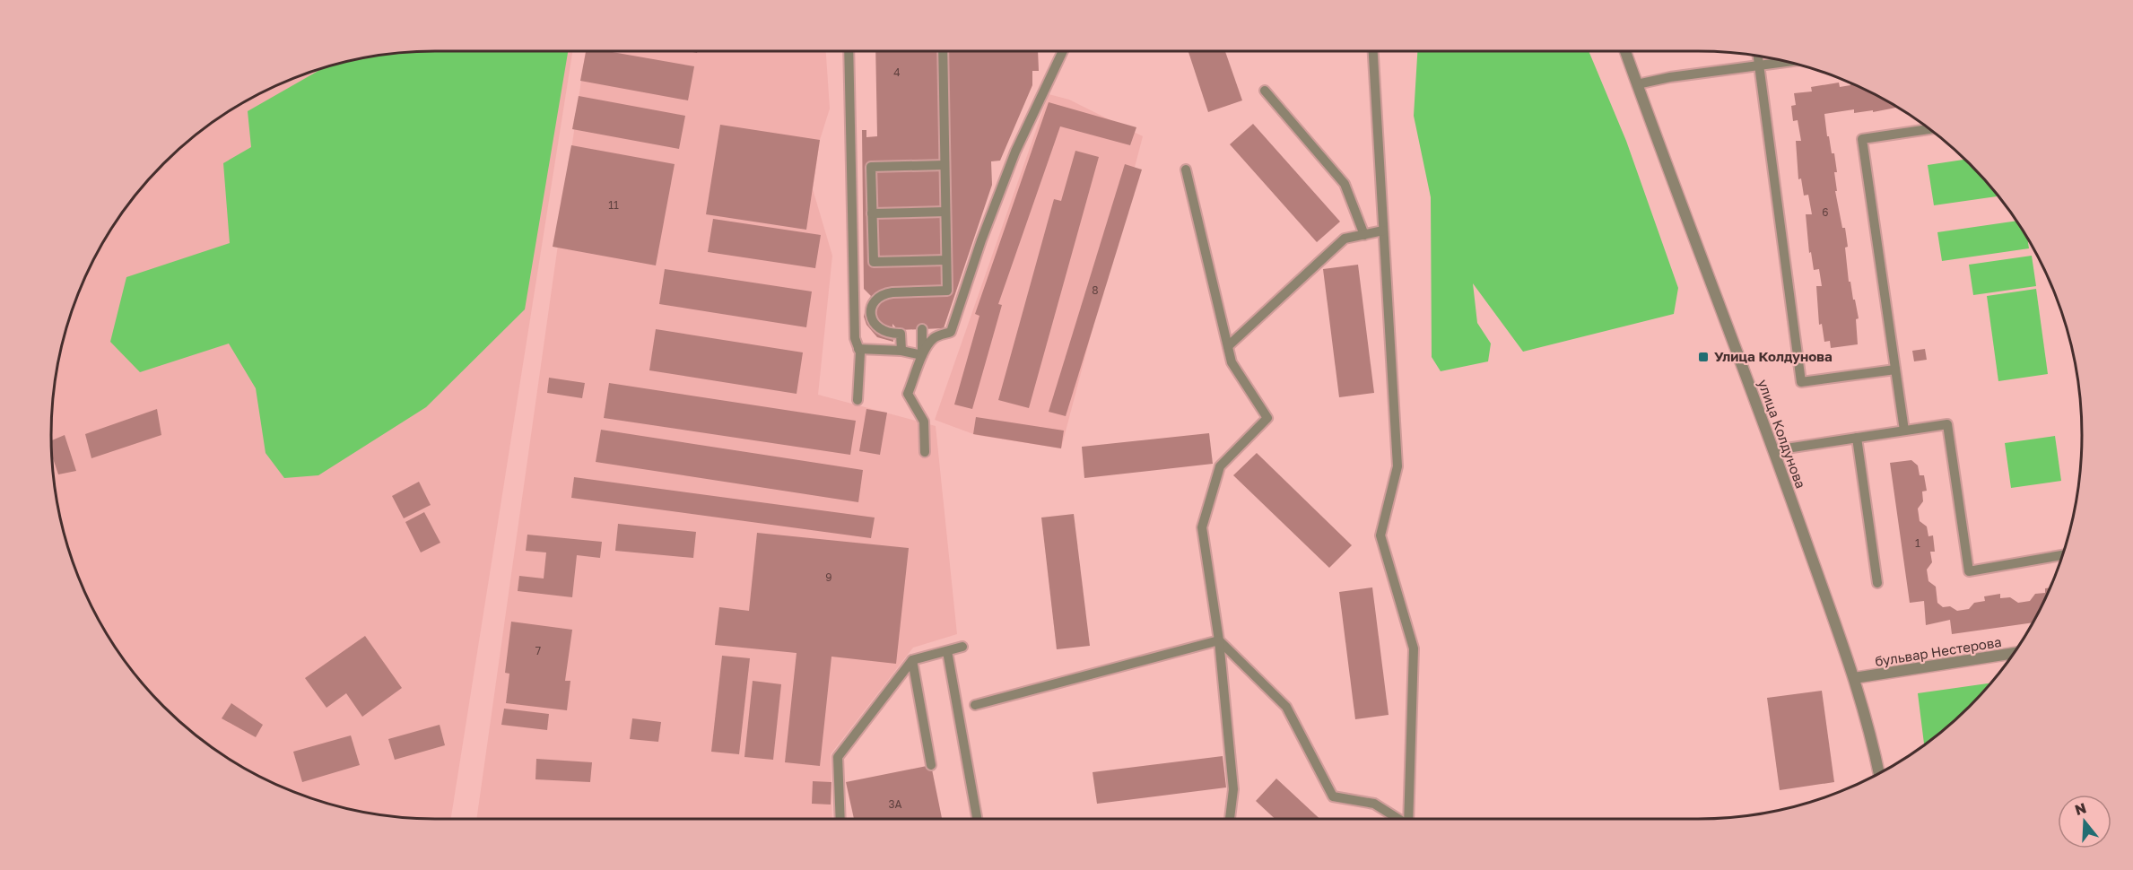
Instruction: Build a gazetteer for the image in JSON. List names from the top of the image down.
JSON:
{
  "streets": {
    "street": ["улица Колдунова", "бульвар Нестерова"]
  },
  "crossings": [
    ["улица Колдунова", "бульвар Нестерова"]
  ],
  "places": {
    "transit": ["Улица Колдунова"]
  },
  "house_numbers": [
    "4",
    "11",
    "6",
    "8",
    "1",
    "9",
    "7",
    "3А"
  ],
  "north": "top"
}
